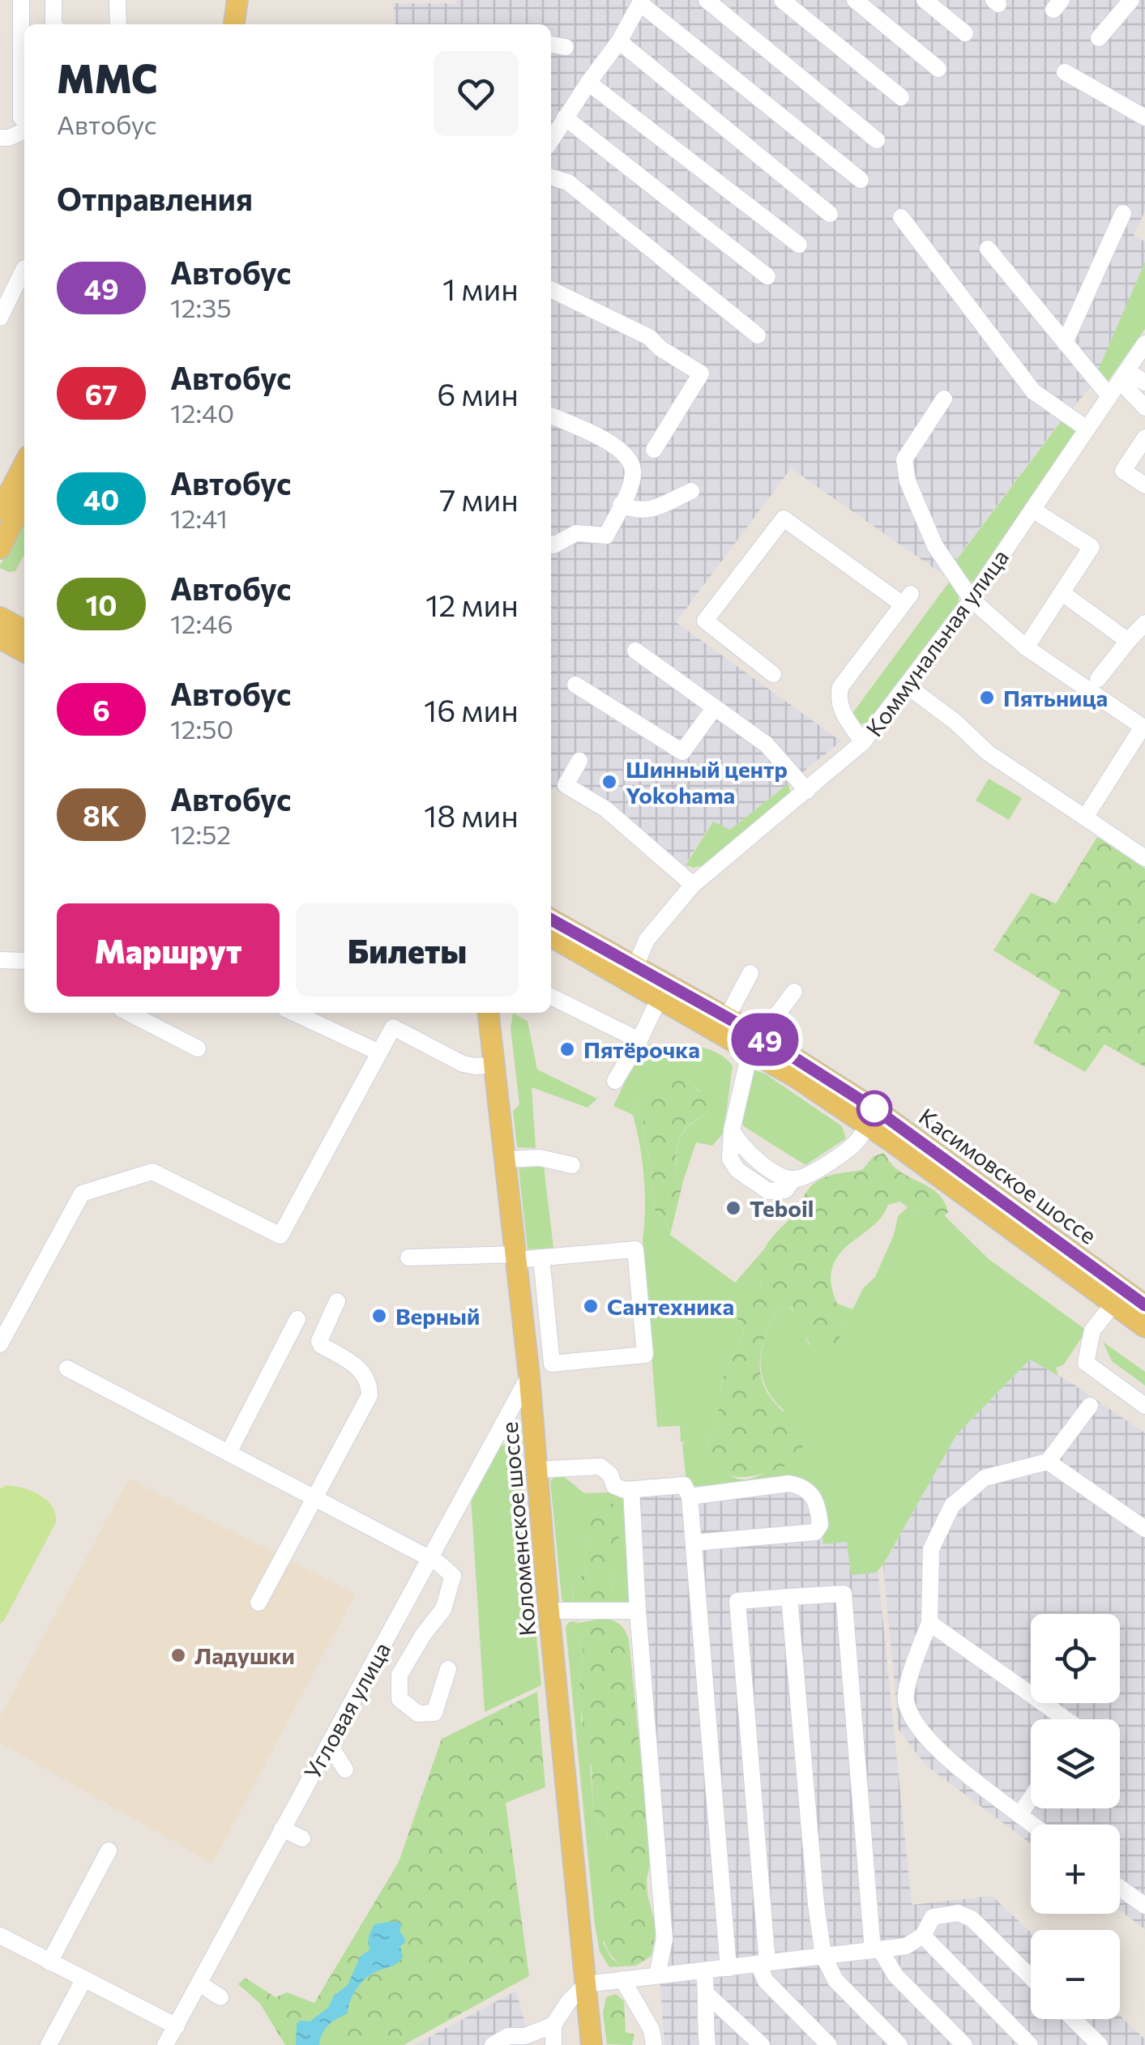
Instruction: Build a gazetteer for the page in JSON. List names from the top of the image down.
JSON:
{
  "streets": {
    "main road": ["Касимовское шоссе", "Коломенское шоссе"],
    "street": ["Коммунальная улица", "Угловая улица"]
  },
  "crossings": [
    ["Коммунальная улица", "Касимовское шоссе"],
    ["Коломенское шоссе", "Угловая улица"]
  ],
  "places": [
    "Пятьница",
    "Шинный центр Yokohama",
    "Пятёрочка",
    "Teboil",
    "Сантехника",
    "Верный",
    "Ладушки"
  ],
  "lines": ["bus line 49"],
  "page": {
    "on_map": "49",
    "heading": [
      ["ММС", "Автобус"],
      "Отправления"
    ],
    "list": [
      {
        "mark": "49",
        "name": "Автобус",
        "note": "12:35",
        "value": "1 мин"
      },
      {
        "mark": "67",
        "name": "Автобус",
        "note": "12:40",
        "value": "6 мин"
      },
      {
        "mark": "40",
        "name": "Автобус",
        "note": "12:41",
        "value": "7 мин"
      },
      {
        "mark": "10",
        "name": "Автобус",
        "note": "12:46",
        "value": "12 мин"
      },
      {
        "mark": "6",
        "name": "Автобус",
        "note": "12:50",
        "value": "16 мин"
      },
      {
        "mark": "8К",
        "name": "Автобус",
        "note": "12:52",
        "value": "18 мин"
      }
    ],
    "buttons": ["Маршрут", "Билеты"],
    "map_buttons": ["+", "−"]
  }
}
